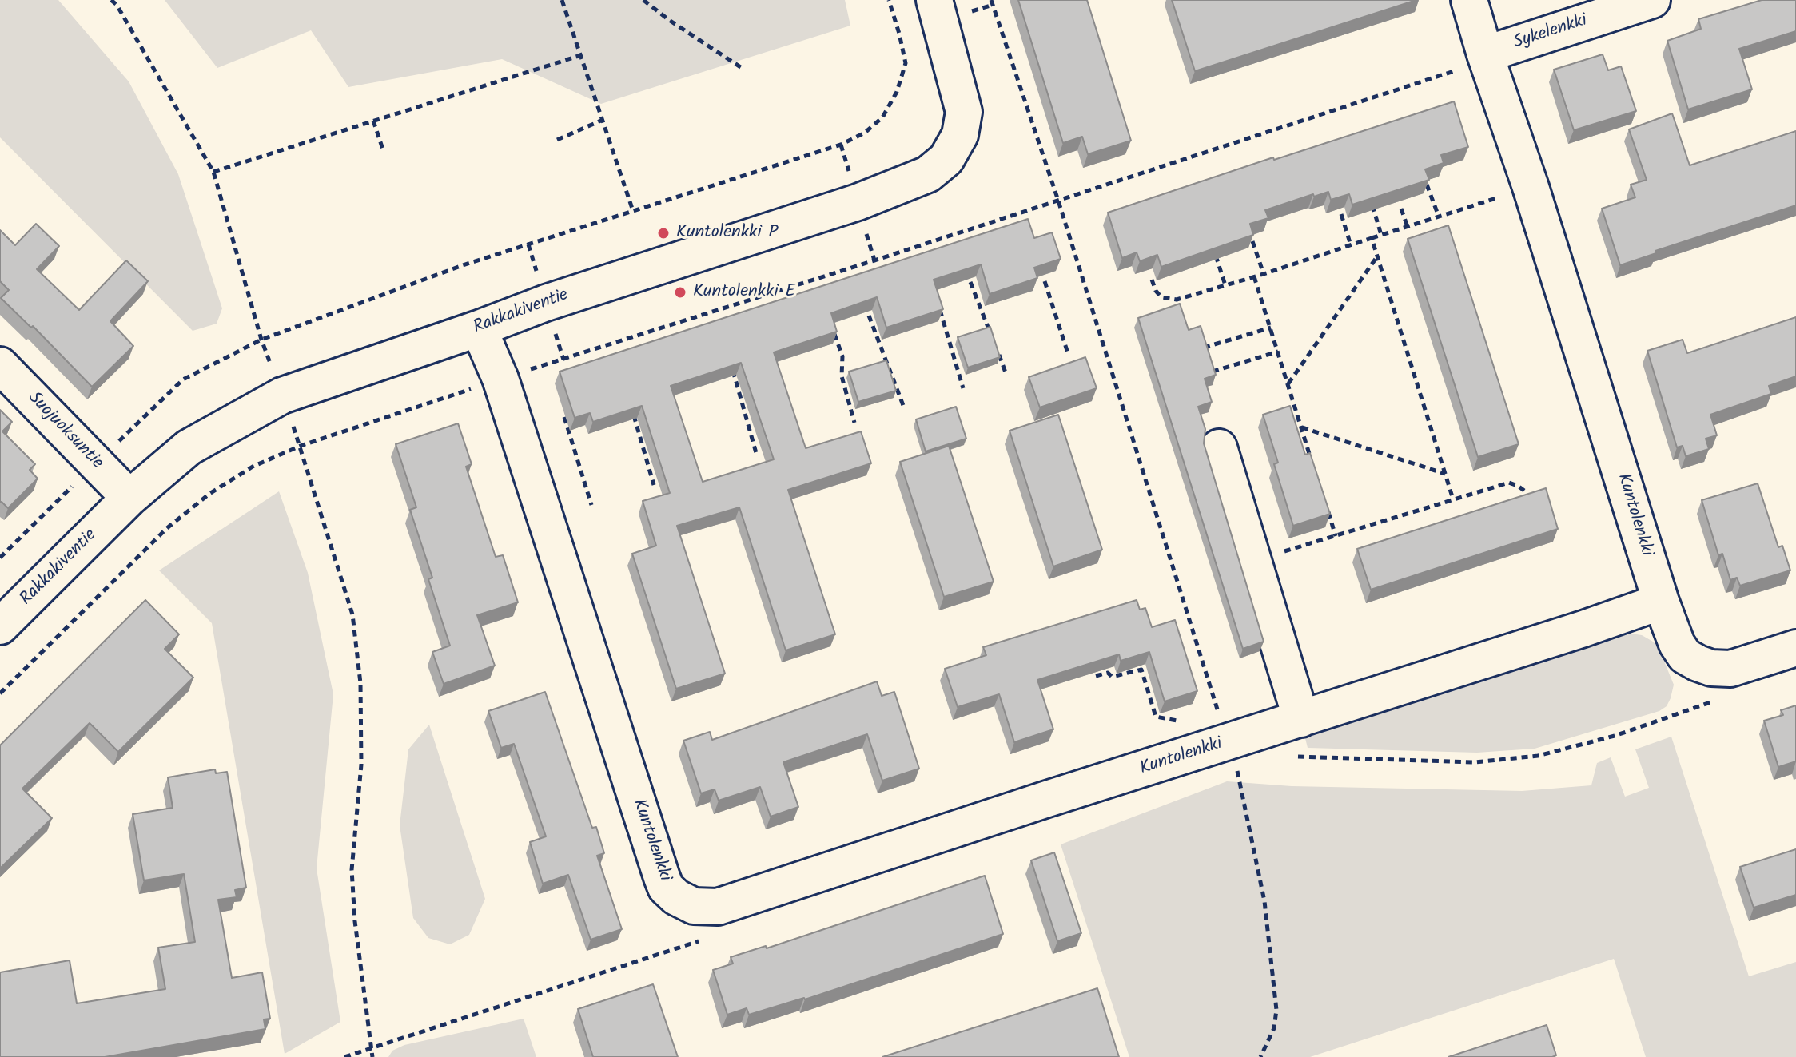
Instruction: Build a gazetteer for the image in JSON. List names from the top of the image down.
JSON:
{
  "streets": {
    "street": [
      "Sykelenkki",
      "Rakkakiventie",
      "Suojuoksuntie",
      "Kuntolenkki"
    ]
  },
  "crossings": [
    ["Sykelenkki", "Kuntolenkki"],
    ["Rakkakiventie", "Suojuoksuntie"],
    ["Rakkakiventie", "Kuntolenkki"]
  ],
  "places": ["Kuntolenkki P", "Kuntolenkki E"]
}
